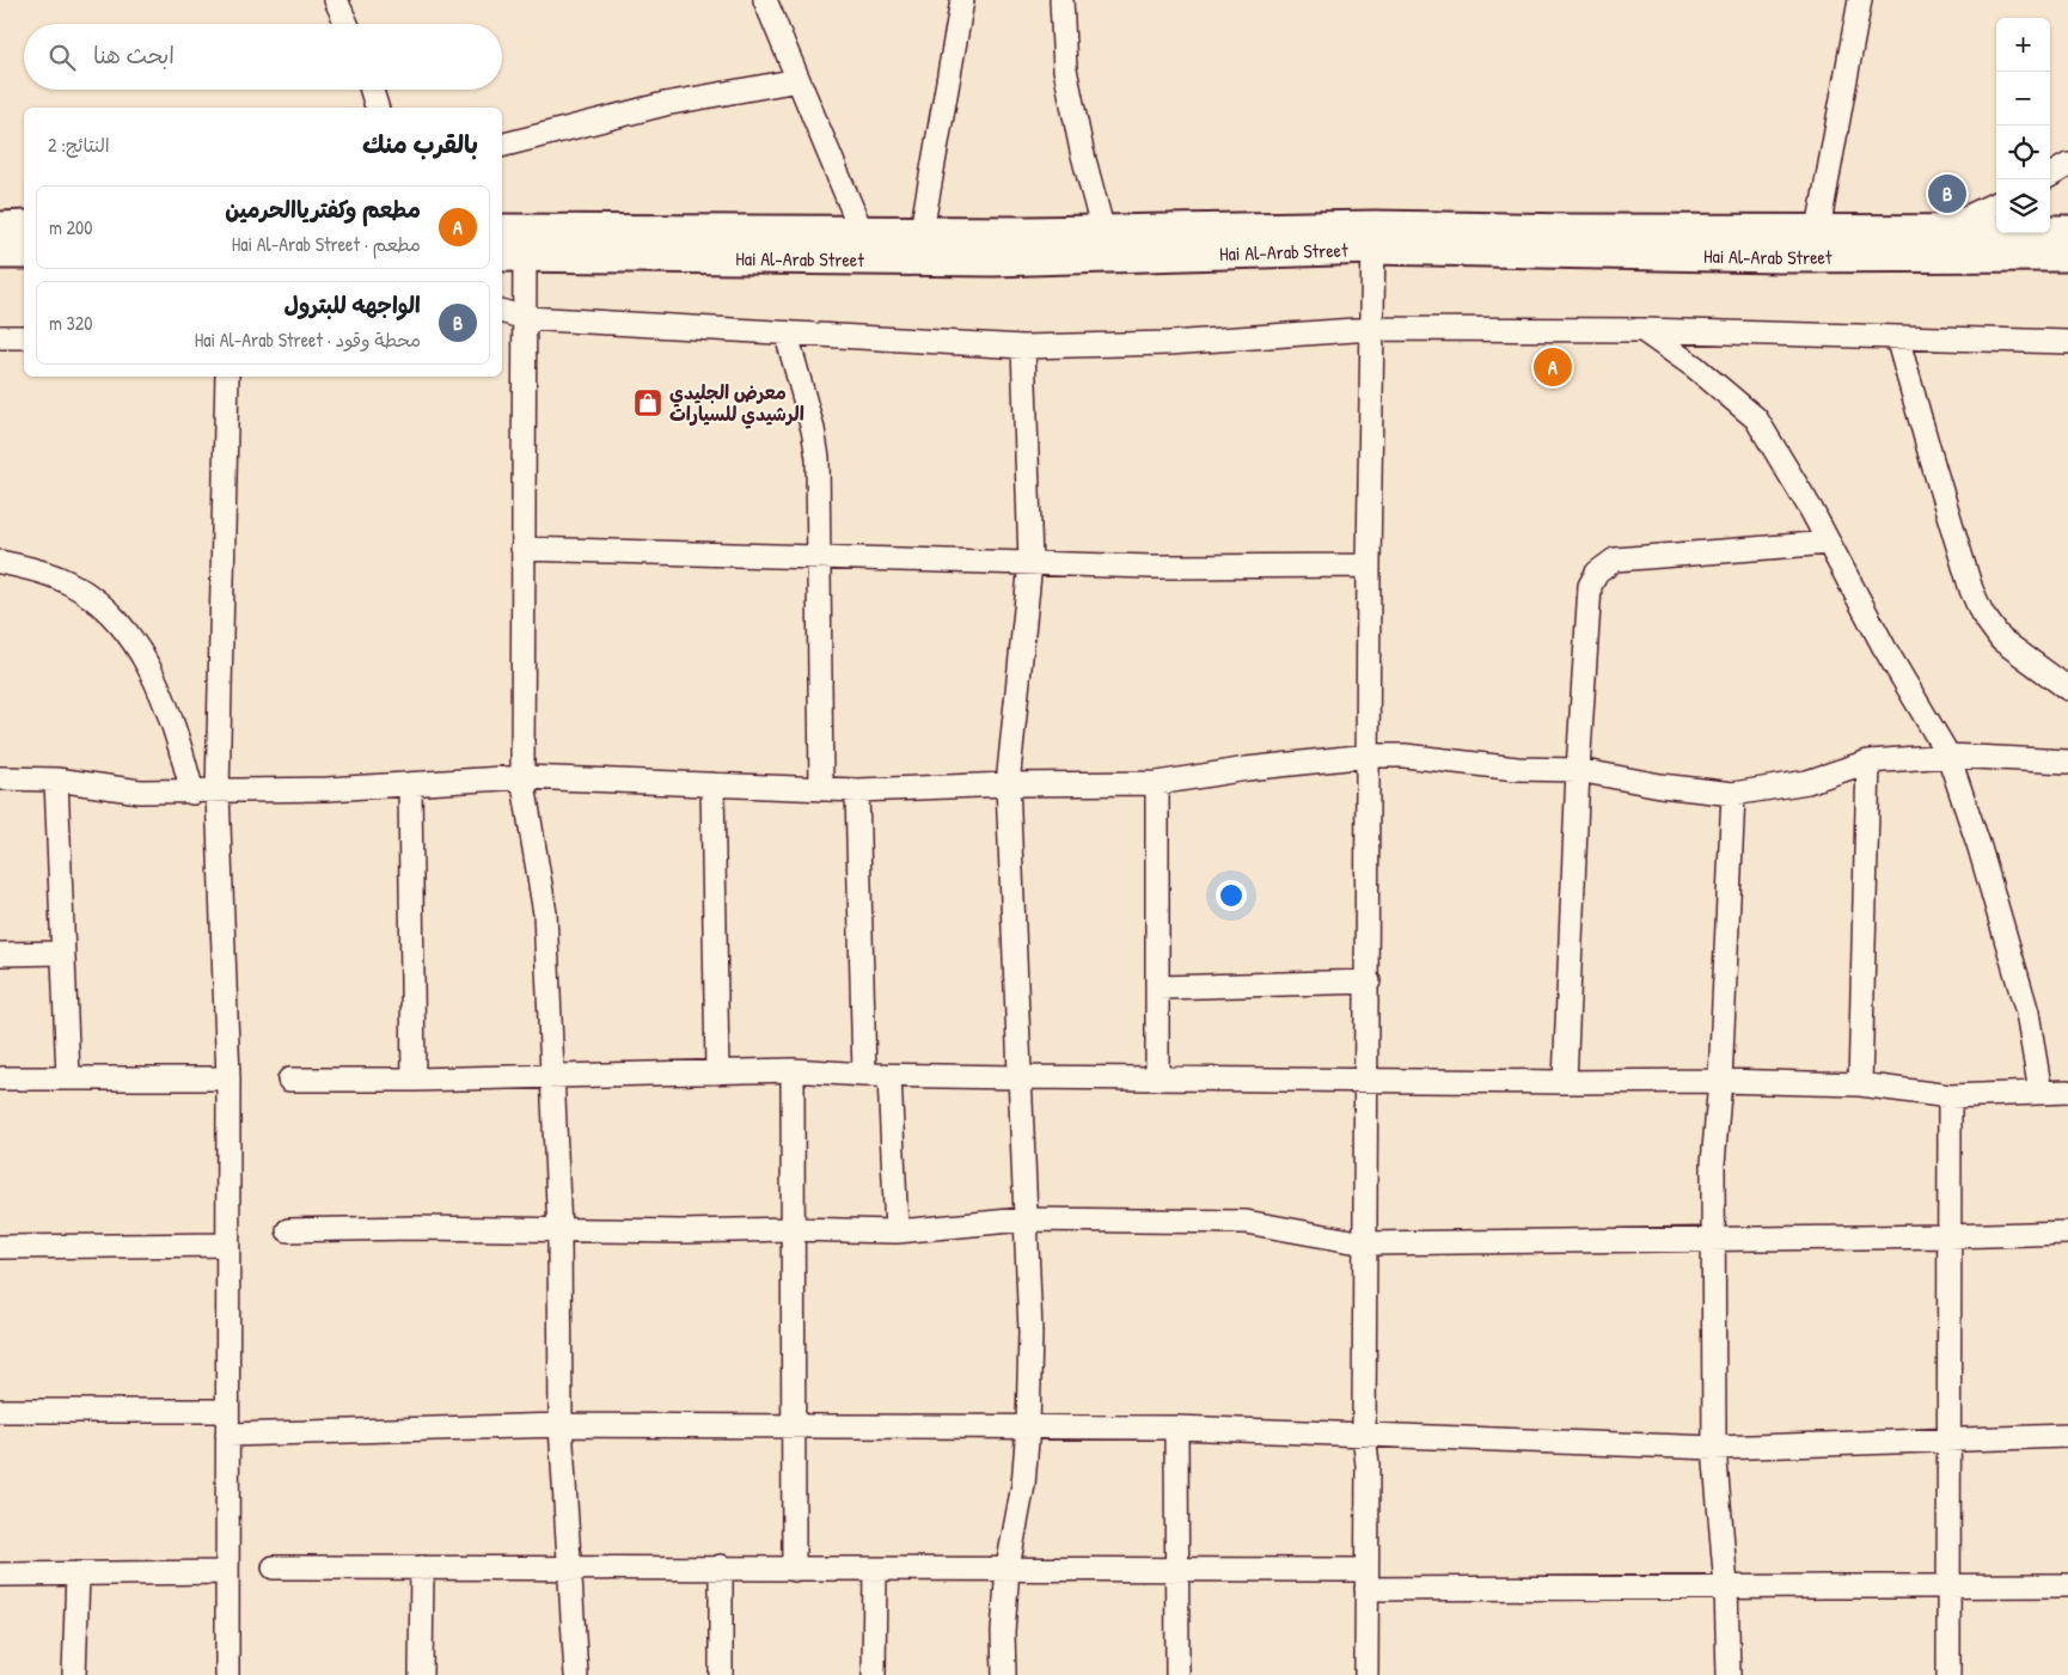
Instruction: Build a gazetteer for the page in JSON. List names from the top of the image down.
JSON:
{
  "streets": {
    "main road": ["Hai Al-Arab Street"]
  },
  "places": {
    "shop": ["معرض الجليدي الرشيدي للسيارات"]
  },
  "page": {
    "map_buttons": ["+", "−"],
    "search": "ابحث هنا",
    "heading": ["بالقرب منك", "النتائج: 2"],
    "pins": ["B", "A"],
    "list": [
      {
        "mark": "A",
        "name": "مطعم وكفترياالحرمين",
        "note": "مطعم · Hai Al-Arab Street",
        "value": "200 m"
      },
      {
        "mark": "B",
        "name": "الواجهه للبترول",
        "note": "محطة وقود · Hai Al-Arab Street",
        "value": "320 m"
      }
    ]
  }
}
